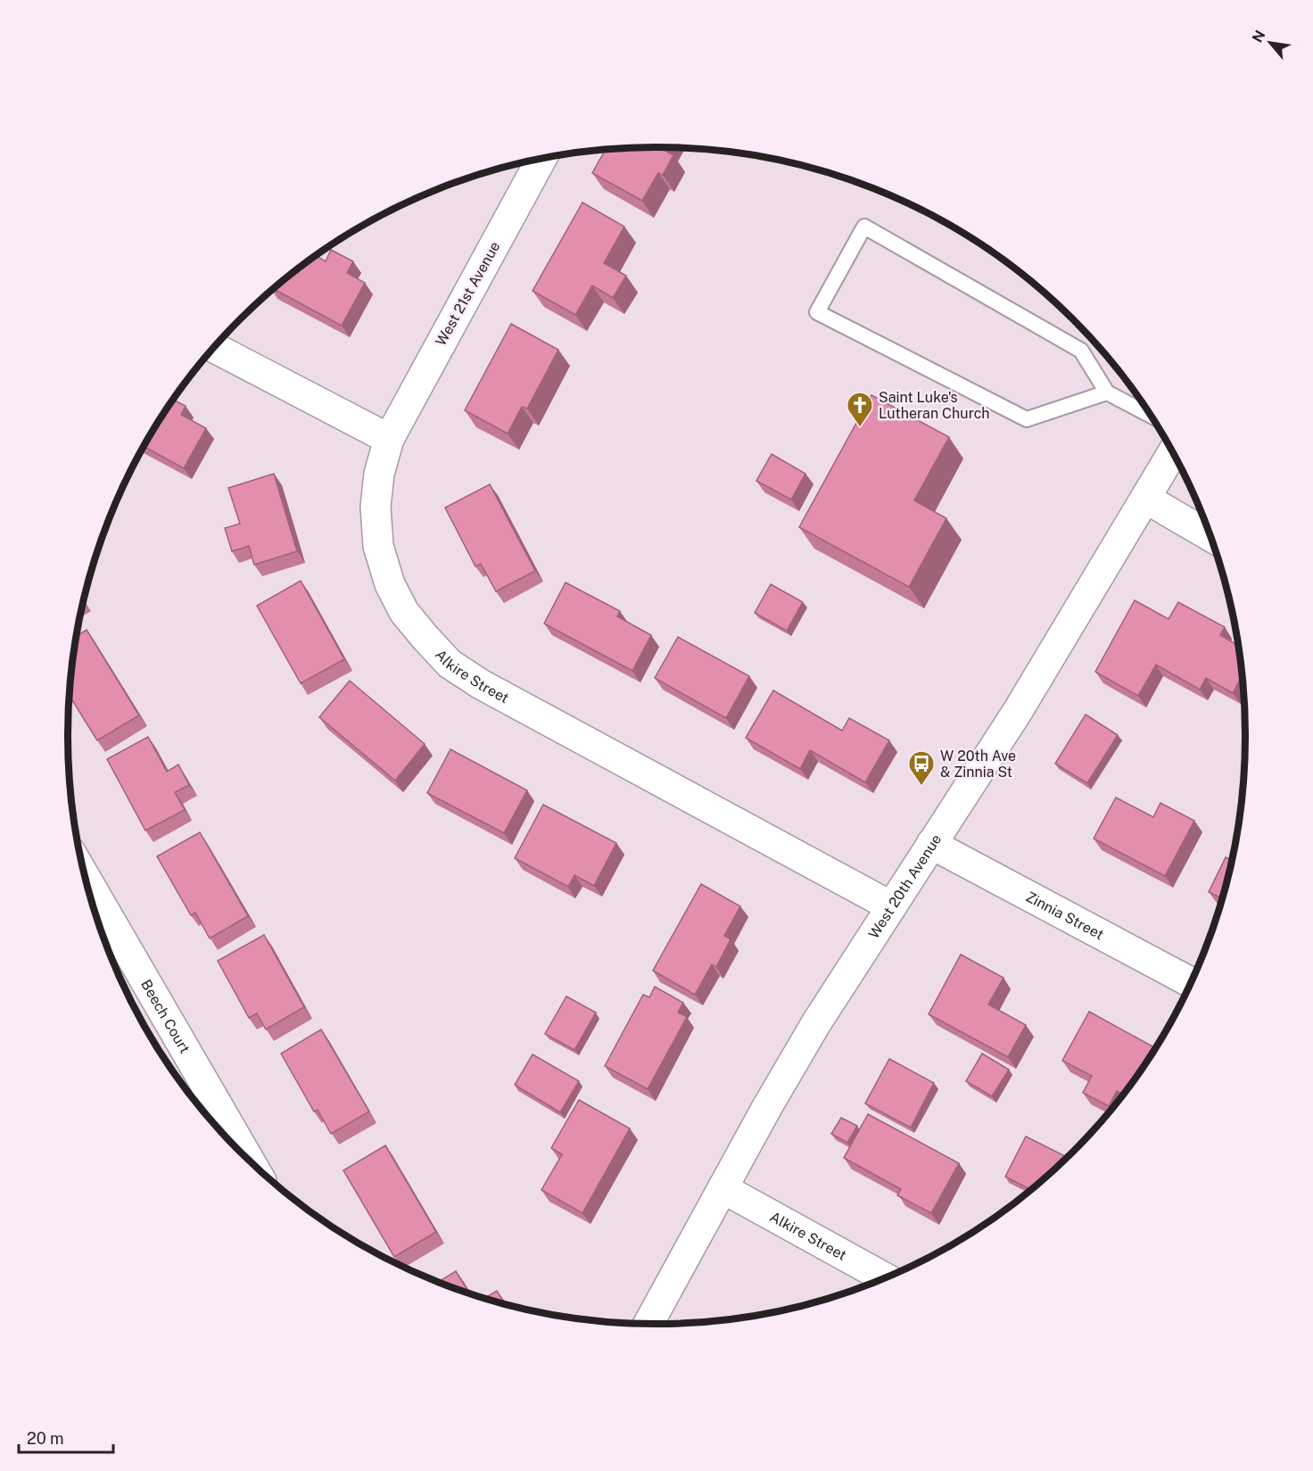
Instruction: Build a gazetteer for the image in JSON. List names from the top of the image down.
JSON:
{
  "streets": {
    "street": [
      "West 21st Avenue",
      "Alkire Street",
      "West 20th Avenue",
      "Zinnia Street",
      "Beech Court"
    ]
  },
  "crossings": [
    ["West 21st Avenue", "Alkire Street"],
    ["Alkire Street", "West 20th Avenue"],
    ["West 20th Avenue", "Zinnia Street"]
  ],
  "places": {
    "church": ["Saint Luke's Lutheran Church"],
    "bus stop": ["W 20th Ave & Zinnia St"]
  },
  "scale_bar": "20 m",
  "north": "top left"
}
